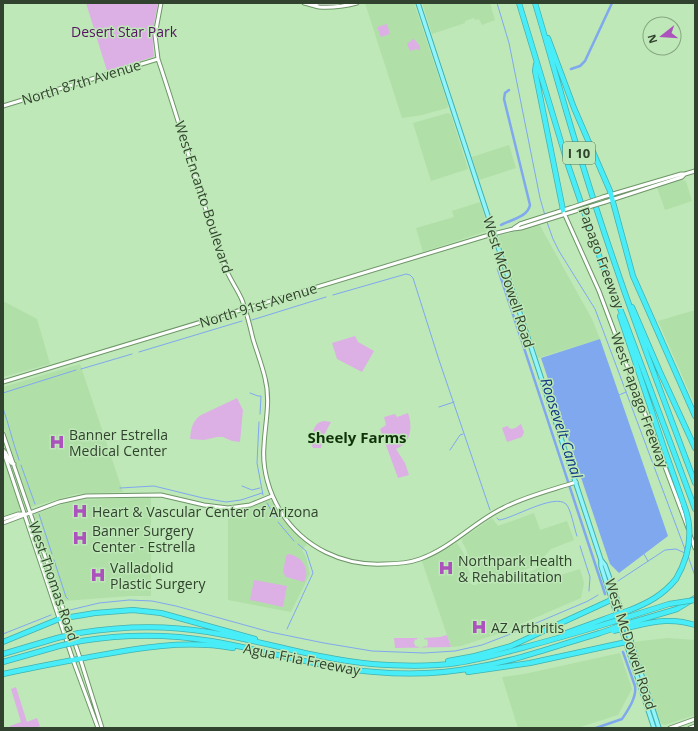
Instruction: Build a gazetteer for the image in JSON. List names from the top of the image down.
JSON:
{
  "streets": {
    "highway": ["I 10", "Papago Freeway", "Agua Fria Freeway"],
    "main road": [
      "North 87th Avenue",
      "West Encanto Boulevard",
      "West McDowell Road",
      "North 91st Avenue",
      "West Papago Freeway",
      "West Thomas Road"
    ]
  },
  "crossings": [
    ["North 87th Avenue", "West Encanto Boulevard"],
    ["West Encanto Boulevard", "West McDowell Road"],
    ["West Encanto Boulevard", "North 91st Avenue"],
    ["West McDowell Road", "North 91st Avenue"],
    ["North 91st Avenue", "West Papago Freeway"]
  ],
  "districts": ["Sheely Farms"],
  "water": ["Roosevelt Canal"],
  "parks": ["Desert Star Park"],
  "places": {
    "hospital": [
      "Banner Estrella Medical Center",
      "Heart & Vascular Center of Arizona",
      "Banner Surgery Center - Estrella",
      "Northpark Health & Rehabilitation",
      "Valladolid Plastic Surgery",
      "AZ Arthritis"
    ]
  },
  "north": "left"
}
